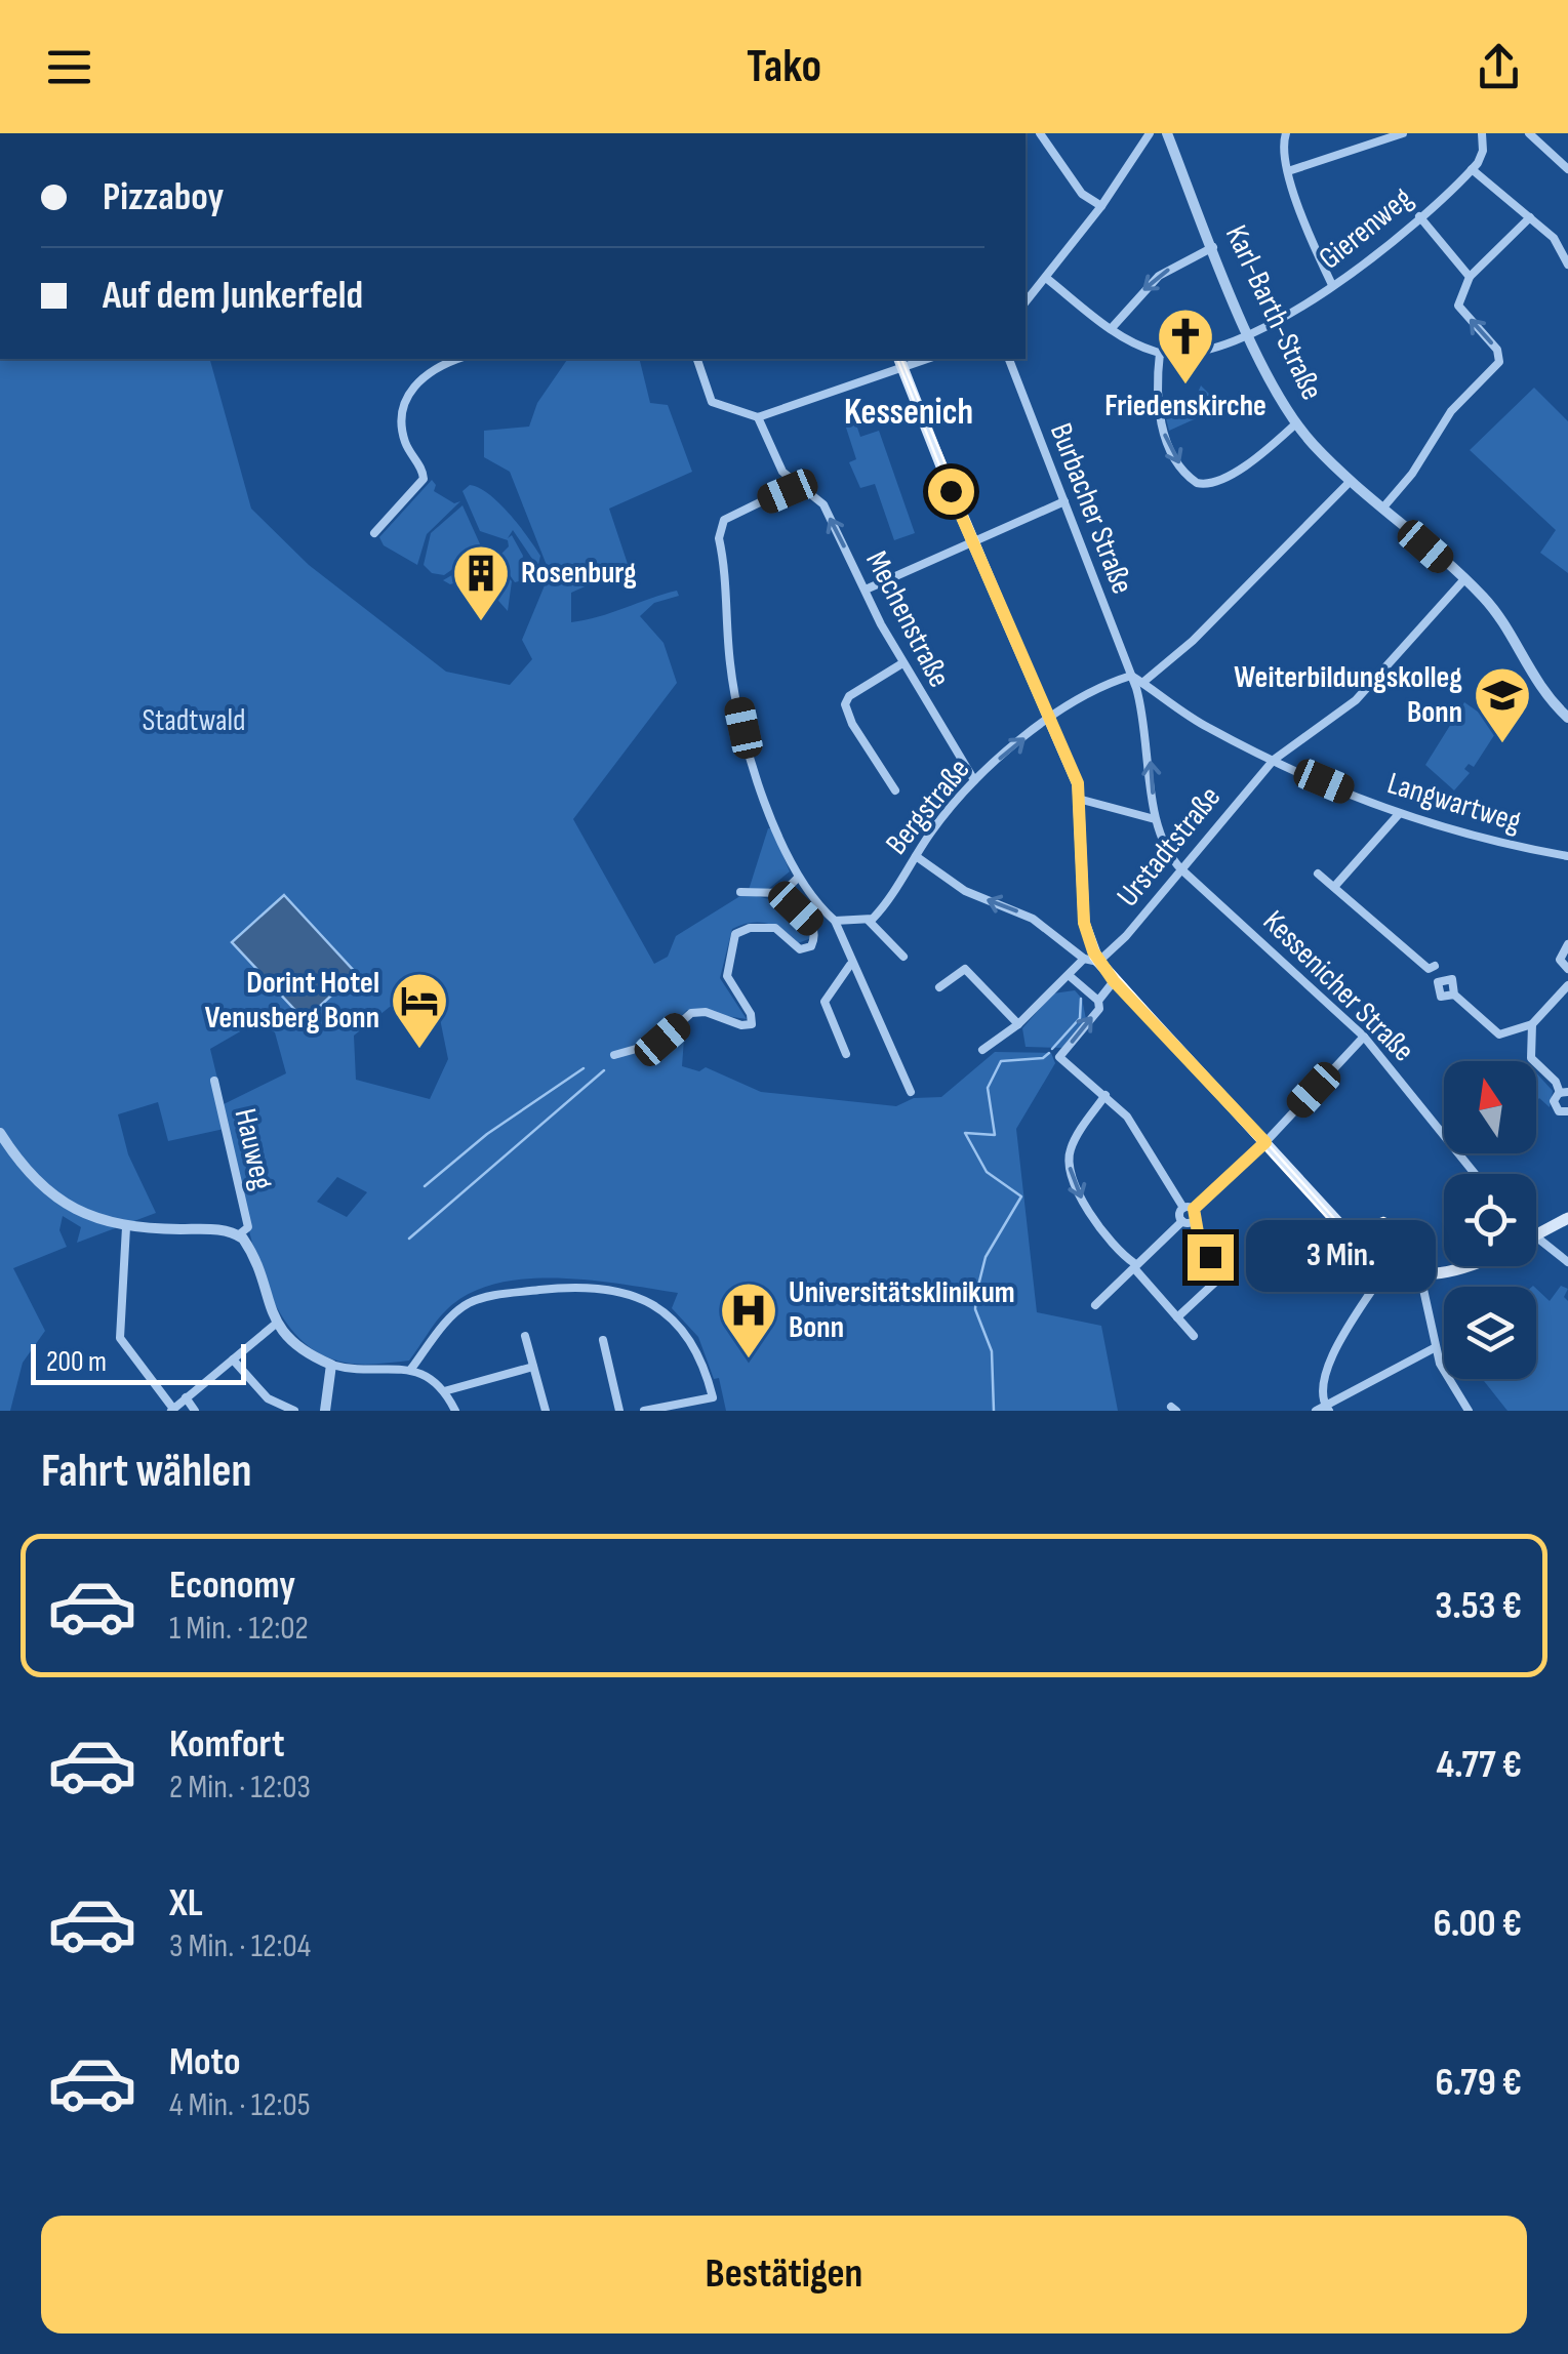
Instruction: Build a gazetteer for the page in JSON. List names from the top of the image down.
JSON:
{
  "streets": {
    "street": [
      "Gierenweg",
      "Karl-Barth-Straße",
      "Burbacher Straße",
      "Mechenstraße",
      "Langwartweg",
      "Bergstraße",
      "Urstadtstraße",
      "Kessenicher Straße",
      "Hauweg"
    ]
  },
  "crossings": [
    ["Gierenweg", "Karl-Barth-Straße"],
    ["Karl-Barth-Straße", "Urstadtstraße"],
    ["Burbacher Straße", "Langwartweg"],
    ["Burbacher Straße", "Bergstraße"],
    ["Burbacher Straße", "Kessenicher Straße"],
    ["Mechenstraße", "Bergstraße"],
    ["Langwartweg", "Bergstraße"],
    ["Langwartweg", "Urstadtstraße"],
    ["Langwartweg", "Kessenicher Straße"],
    ["Bergstraße", "Kessenicher Straße"],
    ["Urstadtstraße", "Kessenicher Straße"]
  ],
  "districts": ["Kessenich"],
  "parks": ["Stadtwald"],
  "places": {
    "church": ["Friedenskirche"],
    "building": ["Rosenburg"],
    "school or university": ["Weiterbildungskolleg Bonn"],
    "hotel": ["Dorint Hotel Venusberg Bonn"],
    "hospital": ["Universitätsklinikum Bonn"]
  },
  "scale_bar": "200 m",
  "north": "top",
  "page": {
    "header": "Tako",
    "banner": ["Pizzaboy", "Auf dem Junkerfeld"],
    "bubble": "3 Min.",
    "scale": "200 m",
    "heading": "Fahrt wählen",
    "list": [
      {
        "name": "Economy",
        "note": "1 Min. · 12:02",
        "value": "3.53 €"
      },
      {
        "name": "Komfort",
        "note": "2 Min. · 12:03",
        "value": "4.77 €"
      },
      {
        "name": "XL",
        "note": "3 Min. · 12:04",
        "value": "6.00 €"
      },
      {
        "name": "Moto",
        "note": "4 Min. · 12:05",
        "value": "6.79 €"
      }
    ],
    "buttons": "Bestätigen"
  }
}
